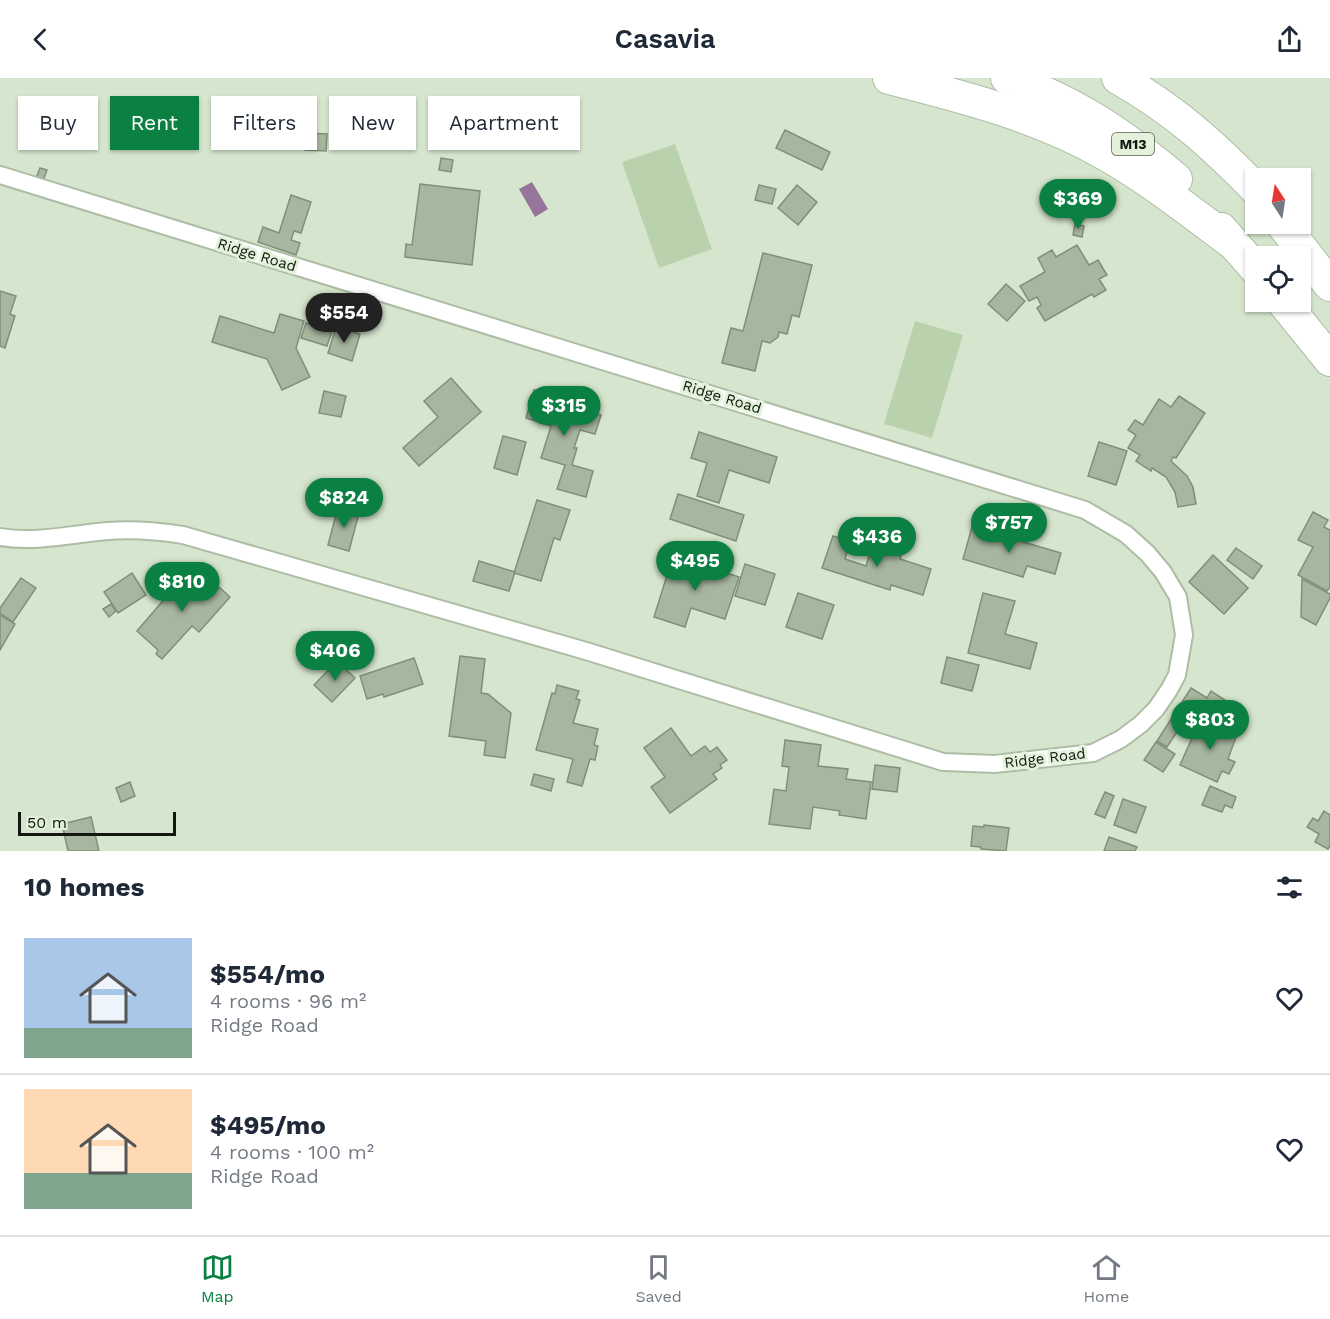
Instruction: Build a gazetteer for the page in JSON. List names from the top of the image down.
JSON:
{
  "streets": {
    "highway": ["M13"],
    "street": ["Ridge Road"]
  },
  "scale_bar": "50 m",
  "north": "top",
  "page": {
    "header": "Casavia",
    "chip": [
      "Buy",
      "Rent",
      "Filters",
      "New",
      "Apartment"
    ],
    "price": [
      "$369",
      "$554",
      "$315",
      "$824",
      "$757",
      "$436",
      "$495",
      "$810",
      "$406",
      "$803"
    ],
    "scale": "50 m",
    "heading": "10 homes",
    "list": [
      {
        "name": "$554/mo",
        "note": "4 rooms · 96 m² · Ridge Road"
      },
      {
        "name": "$495/mo",
        "note": "4 rooms · 100 m² · Ridge Road"
      }
    ],
    "tabs": ["Map", "Saved", "Home"]
  }
}
